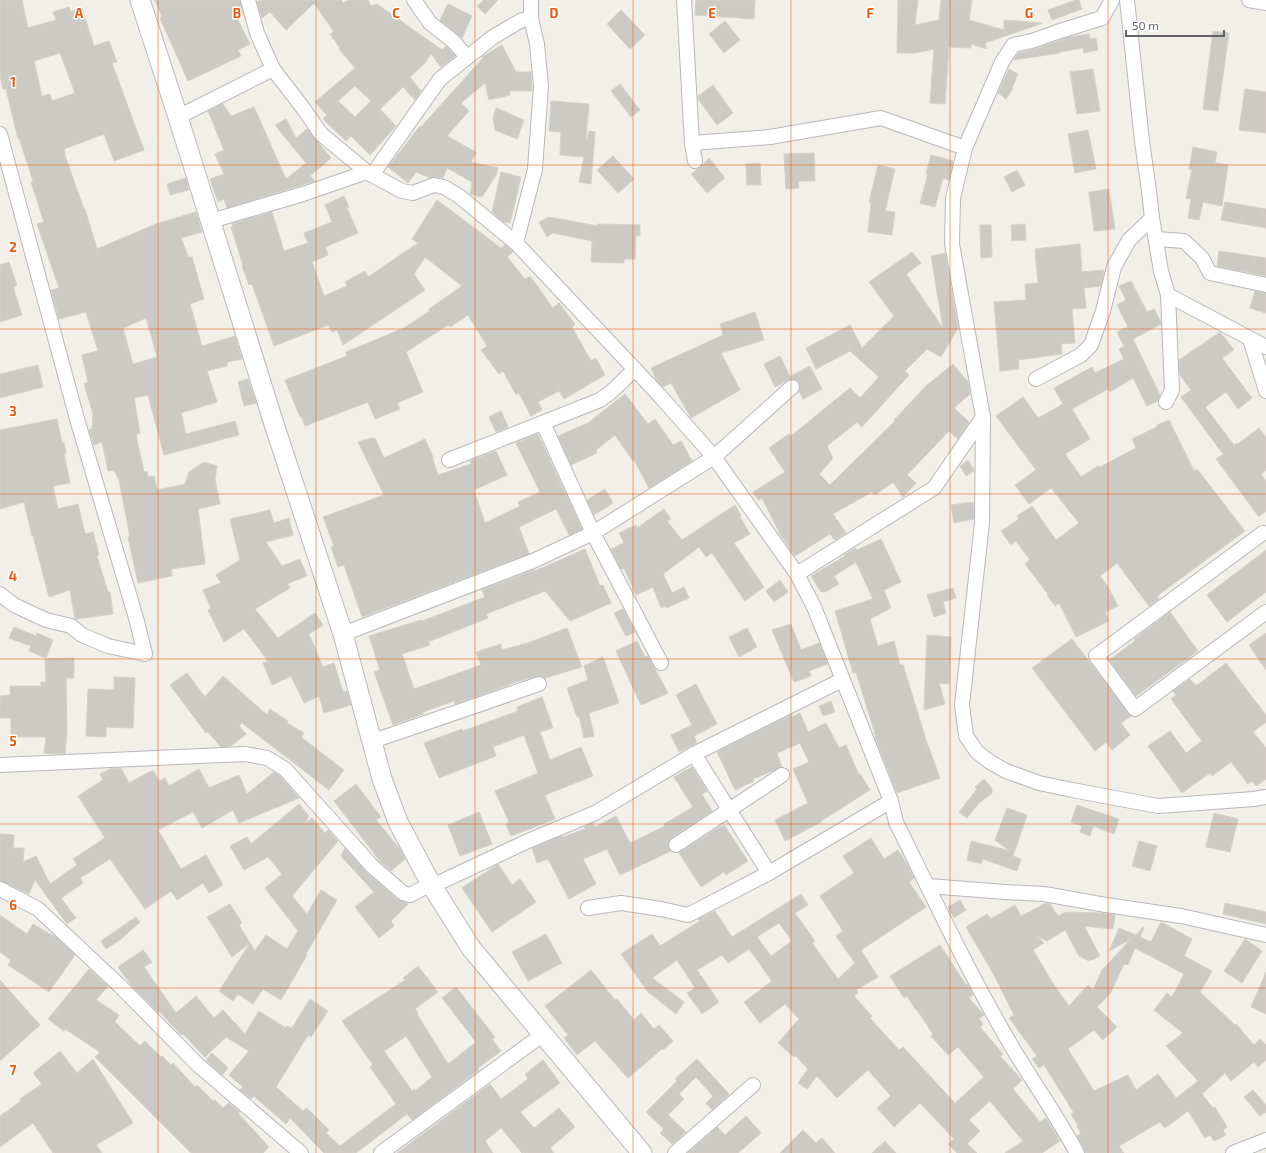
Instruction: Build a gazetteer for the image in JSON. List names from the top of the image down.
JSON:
{
  "scale_bar": "50 m",
  "grid": {
    "columns": [
      "A",
      "B",
      "C",
      "D",
      "E",
      "F",
      "G"
    ],
    "rows": [
      "1",
      "2",
      "3",
      "4",
      "5",
      "6",
      "7"
    ]
  }
}
